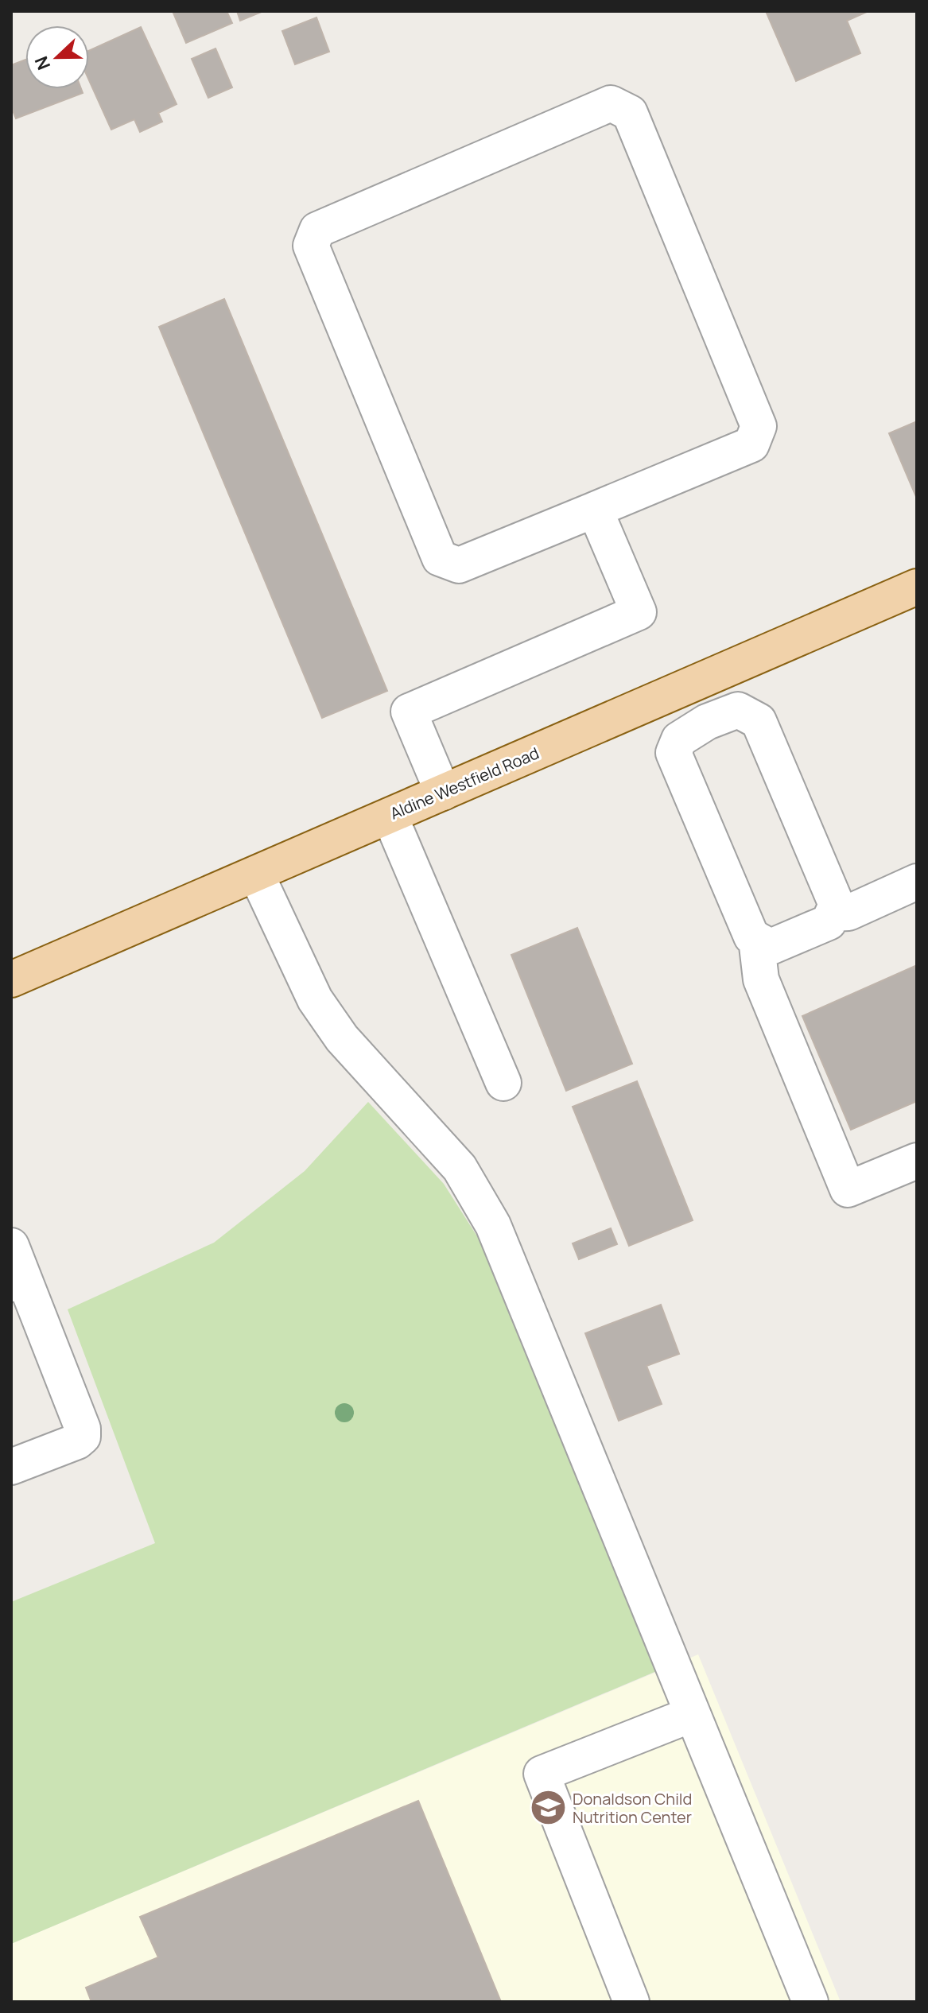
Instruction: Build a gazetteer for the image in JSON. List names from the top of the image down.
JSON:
{
  "streets": {
    "main road": ["Aldine Westfield Road"]
  },
  "places": {
    "school or university": ["Donaldson Child Nutrition Center"]
  },
  "north": "left"
}
